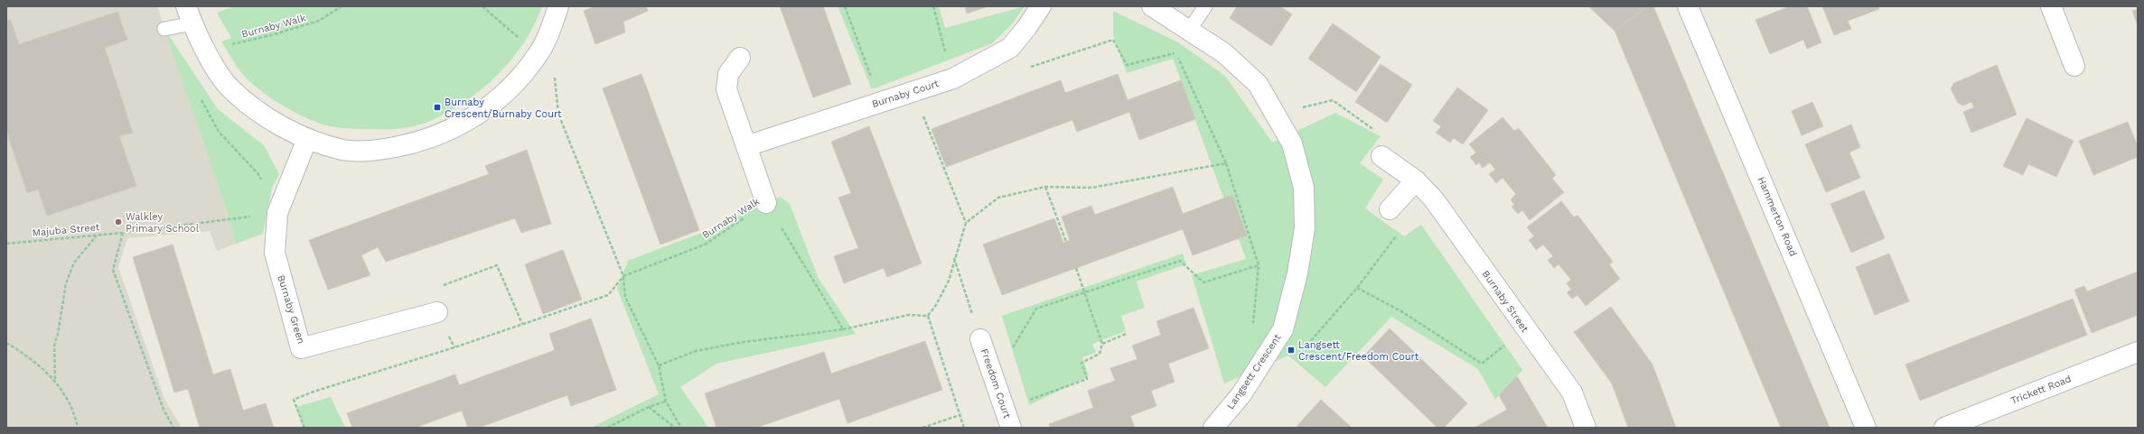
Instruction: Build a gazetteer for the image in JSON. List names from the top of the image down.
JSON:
{
  "streets": {
    "street": [
      "Burnaby Court",
      "Hammerton Road",
      "Burnaby Street",
      "Burnaby Green",
      "Langsett Crescent",
      "Freedom Court",
      "Trickett Road"
    ],
    "path": ["Burnaby Walk", "Majuba Street"]
  },
  "crossings": [
    ["Majuba Street", "Burnaby Green"]
  ],
  "places": {
    "transit": ["Burnaby Crescent/Burnaby Court", "Langsett Crescent/Freedom Court"],
    "other": ["Walkley Primary School"]
  }
}
